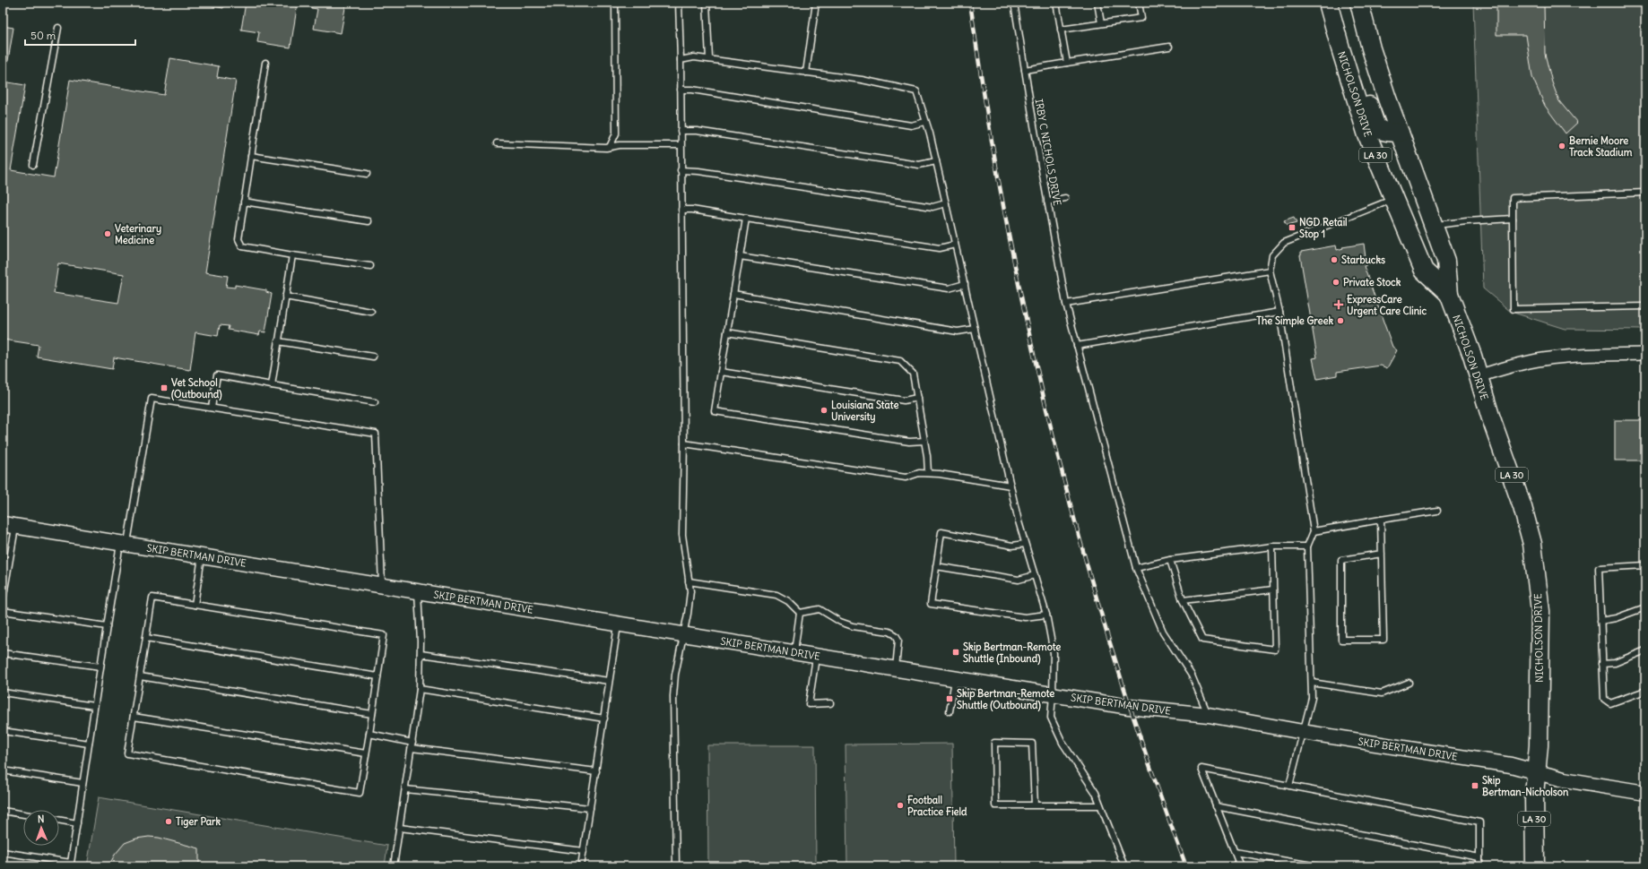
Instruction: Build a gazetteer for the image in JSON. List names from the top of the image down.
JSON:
{
  "streets": {
    "main road": ["NICHOLSON DRIVE", "LA 30"],
    "street": ["SKIP BERTMAN DRIVE"],
    "lane": ["IRBY C NICHOLS DRIVE"]
  },
  "crossings": [
    ["NICHOLSON DRIVE", "SKIP BERTMAN DRIVE"],
    ["IRBY C NICHOLS DRIVE", "SKIP BERTMAN DRIVE"]
  ],
  "places": {
    "other": [
      "Bernie Moore Track Stadium",
      "Veterinary Medicine",
      "Starbucks",
      "Private Stock",
      "The Simple Greek",
      "Louisiana State University",
      "Football Practice Field",
      "Tiger Park"
    ],
    "transit": [
      "NGD Retail Stop 1",
      "Vet School (Outbound)",
      "Skip Bertman-Remote Shuttle (Inbound)",
      "Skip Bertman-Remote Shuttle (Outbound)",
      "Skip Bertman-Nicholson"
    ],
    "health": ["ExpressCare Urgent Care Clinic"]
  },
  "scale_bar": "50 m",
  "north": "top"
}
